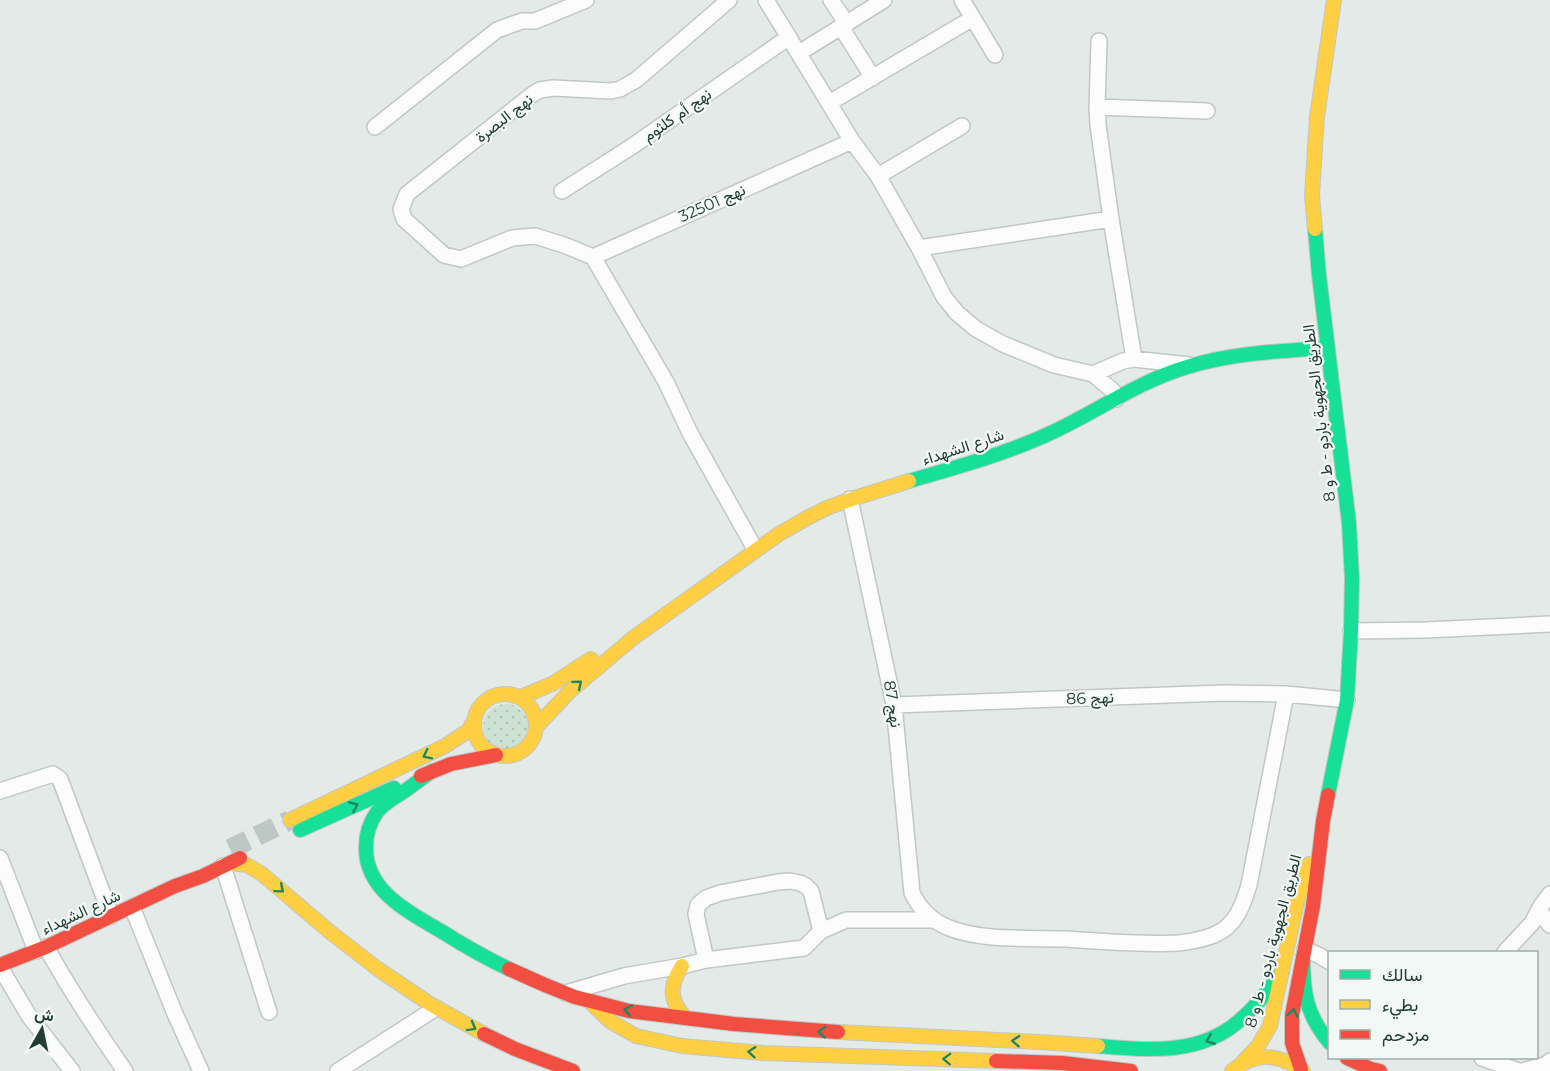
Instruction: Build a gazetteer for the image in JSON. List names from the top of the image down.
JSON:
{
  "streets": {
    "main road": ["الطريق الجهوية باردو - ط و 8", "شارع الشهداء"],
    "street": [
      "نهج أم كلثوم",
      "نهج البصرة",
      "نهج 32501",
      "نهج 86",
      "نهج 87"
    ]
  },
  "crossings": [
    ["نهج البصرة", "نهج 32501"],
    ["الطريق الجهوية باردو - ط و 8", "شارع الشهداء"],
    ["الطريق الجهوية باردو - ط و 8", "نهج 86"],
    ["شارع الشهداء", "نهج 87"],
    ["نهج 86", "نهج 87"]
  ],
  "legend": ["سالك", "بطيء", "مزدحم"],
  "north": "top"
}
